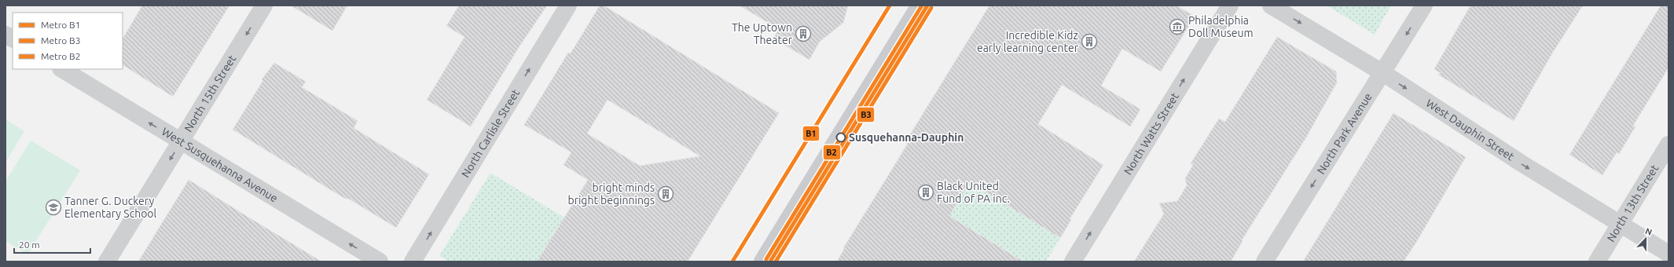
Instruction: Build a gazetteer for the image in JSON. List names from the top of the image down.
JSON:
{
  "streets": {
    "street": [
      "North 15th Street",
      "West Dauphin Street",
      "North Carlisle Street",
      "North Watts Street",
      "North Park Avenue",
      "West Susquehanna Avenue",
      "North 13th Street"
    ]
  },
  "crossings": [
    ["North 15th Street", "West Susquehanna Avenue"],
    ["West Dauphin Street", "North Park Avenue"],
    ["West Dauphin Street", "North 13th Street"]
  ],
  "one_way": [
    "North 15th Street",
    "West Dauphin Street",
    "North Carlisle Street",
    "North Watts Street",
    "North Park Avenue",
    "West Susquehanna Avenue"
  ],
  "places": {
    "museum": ["Philadelphia Doll Museum"],
    "building": [
      "The Uptown Theater",
      "Incredible Kidz early learning center",
      "Black United Fund of PA inc.",
      "bright minds bright beginnings"
    ],
    "other": ["Susquehanna-Dauphin"],
    "school or university": ["Tanner G. Duckery Elementary School"]
  },
  "lines": ["metro line B1", "metro line B2", "metro line B3"],
  "legend": ["Metro B1", "Metro B3", "Metro B2"],
  "scale_bar": "20 m",
  "north": "top"
}
